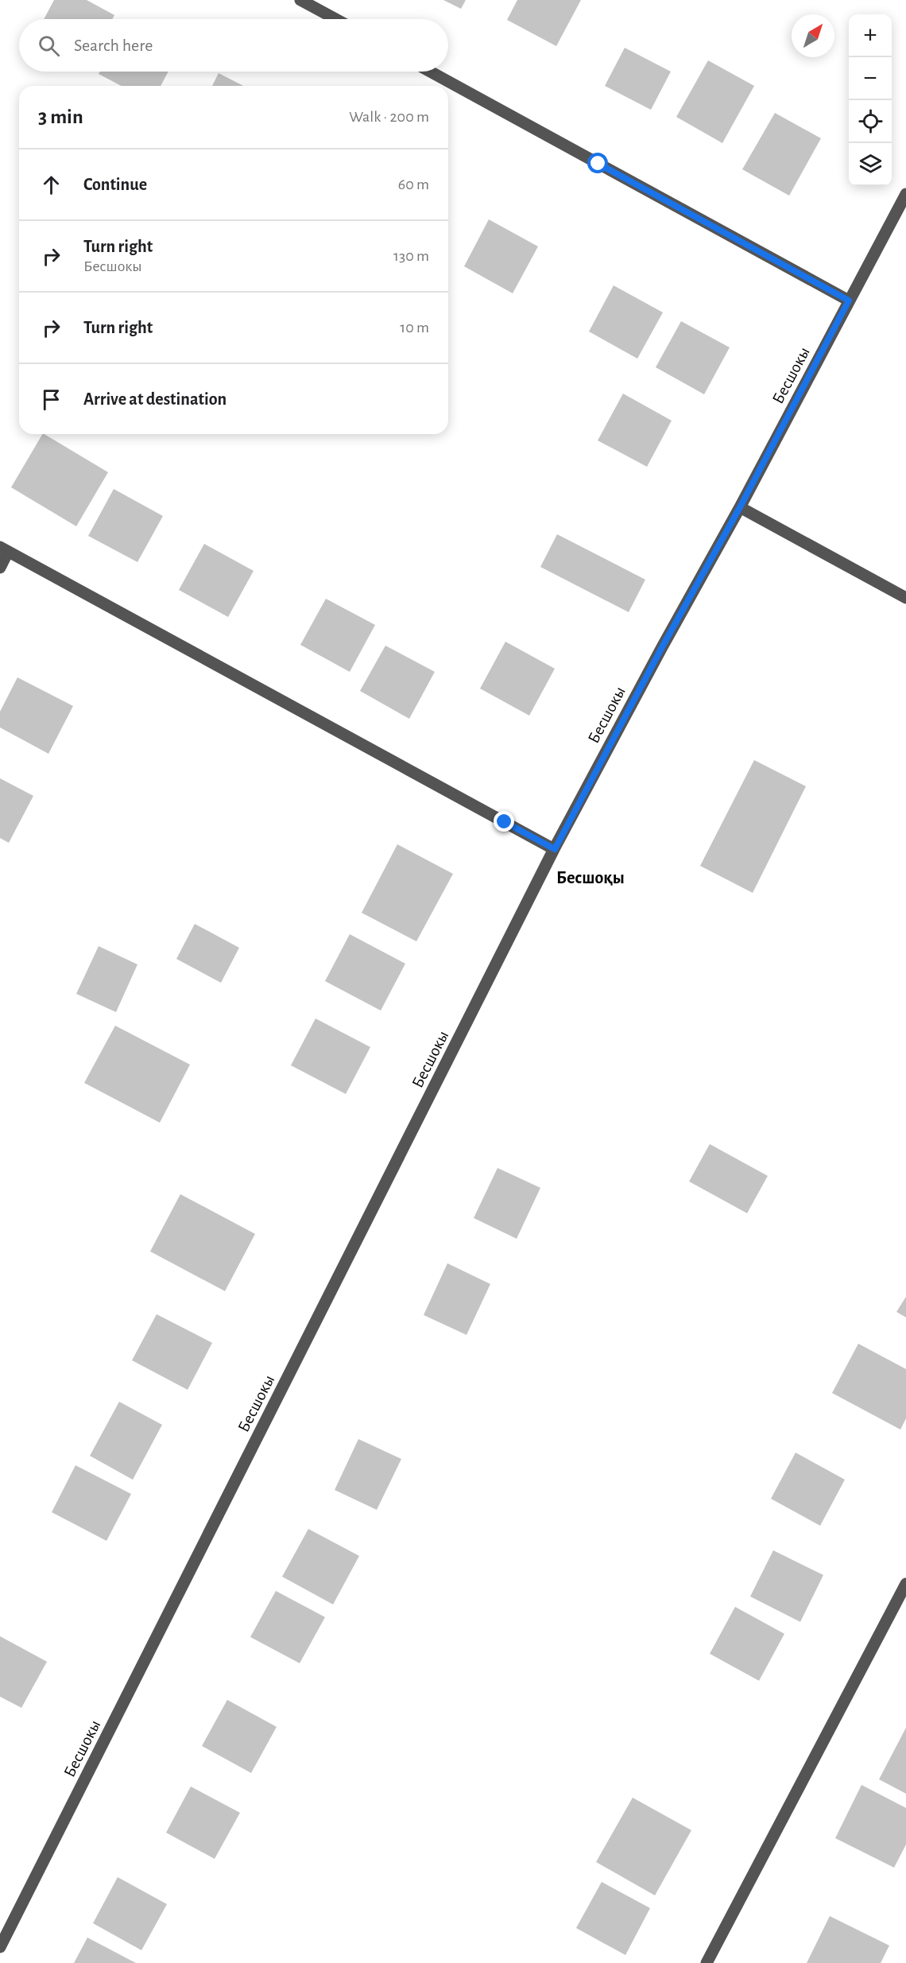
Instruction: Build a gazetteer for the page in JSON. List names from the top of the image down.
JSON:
{
  "streets": {
    "street": ["Бесшокы"]
  },
  "districts": ["Бесшоқы"],
  "north": "top right",
  "page": {
    "map_buttons": ["+", "−"],
    "search": "Search here",
    "heading": ["3 min", "Walk · 200 m"],
    "list": [
      ["Continue", "60 m"],
      ["Turn right", "Бесшокы", "130 m"],
      ["Turn right", "10 m"],
      "Arrive at destination"
    ]
  }
}
